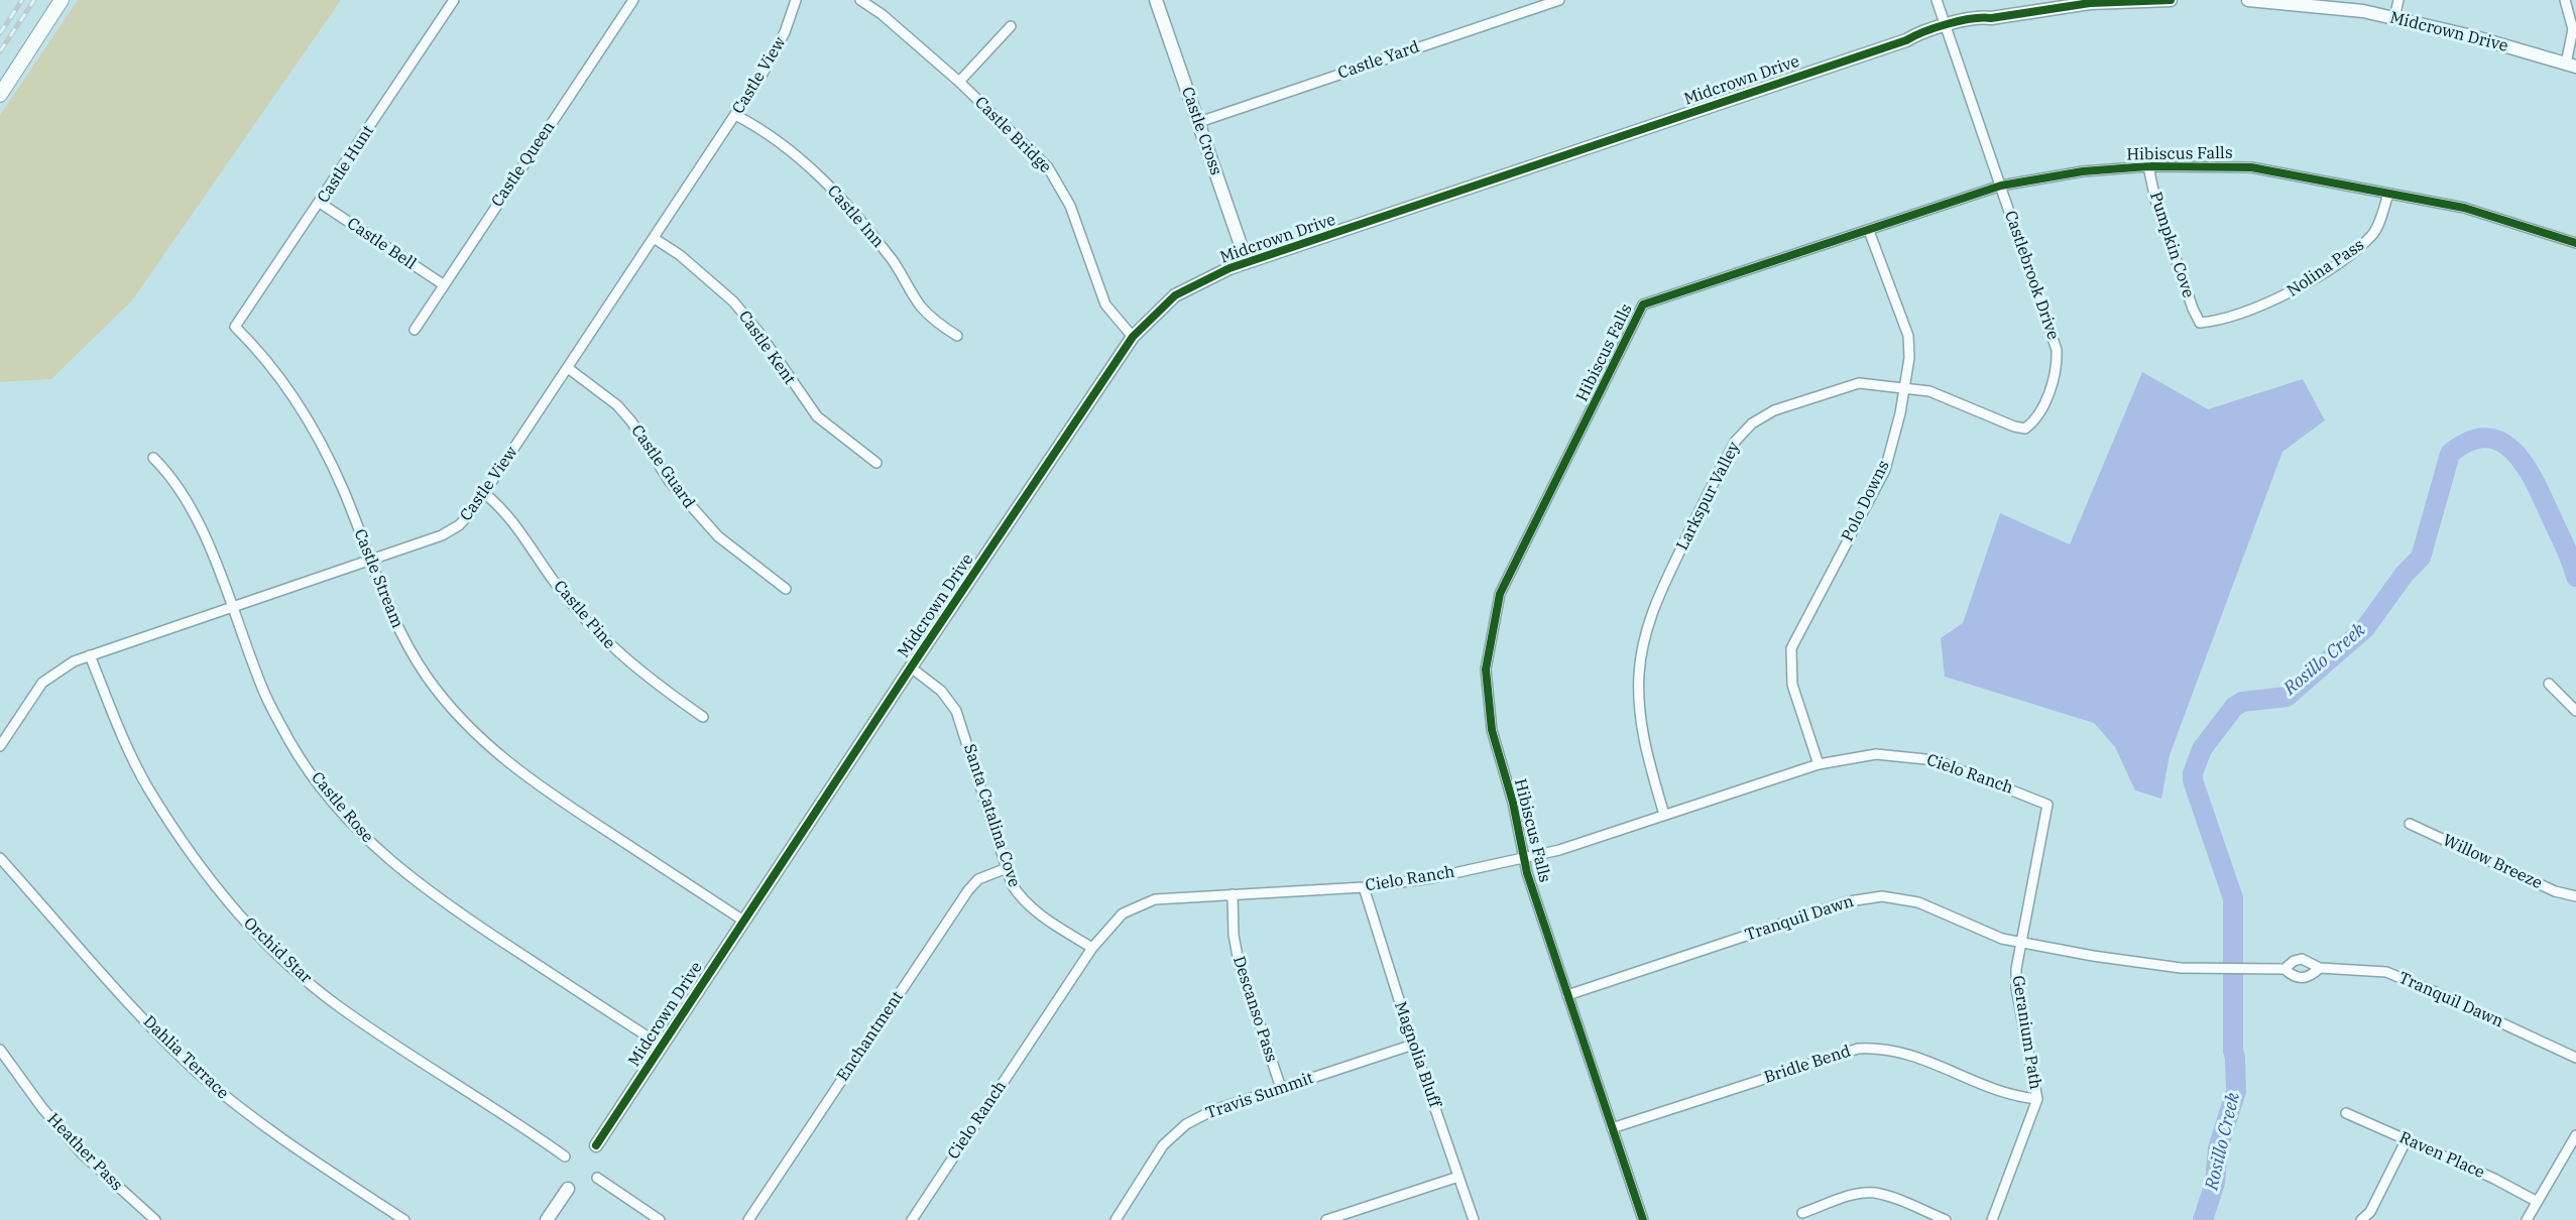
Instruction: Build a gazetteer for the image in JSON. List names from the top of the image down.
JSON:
{
  "streets": {
    "street": [
      "Midcrown Drive",
      "Castle Yard",
      "Castle View",
      "Castle Cross",
      "Castle Bridge",
      "Hibiscus Falls",
      "Castle Hunt",
      "Castle Queen",
      "Castle Inn",
      "Castle Bell",
      "Pumpkin Cove",
      "Nolina Pass",
      "Castlebrook Drive",
      "Castle Kent",
      "Castle Guard",
      "Larkspur Valley",
      "Polo Downs",
      "Castle Stream",
      "Castle Pine",
      "Cielo Ranch",
      "Castle Rose",
      "Santa Catalina Cove",
      "Willow Breeze",
      "Tranquil Dawn",
      "Orchid Star",
      "Descanso Pass",
      "Geranium Path",
      "Enchantment",
      "Magnolia Bluff",
      "Dahlia Terrace",
      "Bridle Bend",
      "Travis Summit",
      "Heather Pass",
      "Raven Place"
    ]
  },
  "crossings": [
    ["Midcrown Drive", "Castle Cross"],
    ["Midcrown Drive", "Castle Bridge"],
    ["Midcrown Drive", "Castlebrook Drive"],
    ["Midcrown Drive", "Castle Stream"],
    ["Midcrown Drive", "Castle Rose"],
    ["Midcrown Drive", "Santa Catalina Cove"],
    ["Castle Yard", "Castle Cross"],
    ["Castle View", "Castle Inn"],
    ["Castle View", "Castle Kent"],
    ["Castle View", "Castle Guard"],
    ["Castle View", "Castle Stream"],
    ["Castle View", "Castle Pine"],
    ["Castle View", "Castle Rose"],
    ["Castle View", "Orchid Star"],
    ["Hibiscus Falls", "Pumpkin Cove"],
    ["Hibiscus Falls", "Nolina Pass"],
    ["Hibiscus Falls", "Castlebrook Drive"],
    ["Hibiscus Falls", "Polo Downs"],
    ["Hibiscus Falls", "Cielo Ranch"],
    ["Hibiscus Falls", "Tranquil Dawn"],
    ["Hibiscus Falls", "Bridle Bend"],
    ["Castle Hunt", "Castle Bell"],
    ["Castle Hunt", "Castle Stream"],
    ["Castle Queen", "Castle Bell"],
    ["Pumpkin Cove", "Nolina Pass"],
    ["Castlebrook Drive", "Larkspur Valley"],
    ["Larkspur Valley", "Polo Downs"],
    ["Larkspur Valley", "Cielo Ranch"],
    ["Polo Downs", "Cielo Ranch"],
    ["Cielo Ranch", "Santa Catalina Cove"],
    ["Cielo Ranch", "Descanso Pass"],
    ["Cielo Ranch", "Geranium Path"],
    ["Cielo Ranch", "Magnolia Bluff"],
    ["Santa Catalina Cove", "Enchantment"],
    ["Tranquil Dawn", "Geranium Path"],
    ["Descanso Pass", "Travis Summit"],
    ["Geranium Path", "Bridle Bend"],
    ["Magnolia Bluff", "Travis Summit"]
  ],
  "water": ["Rosillo Creek"]
}
